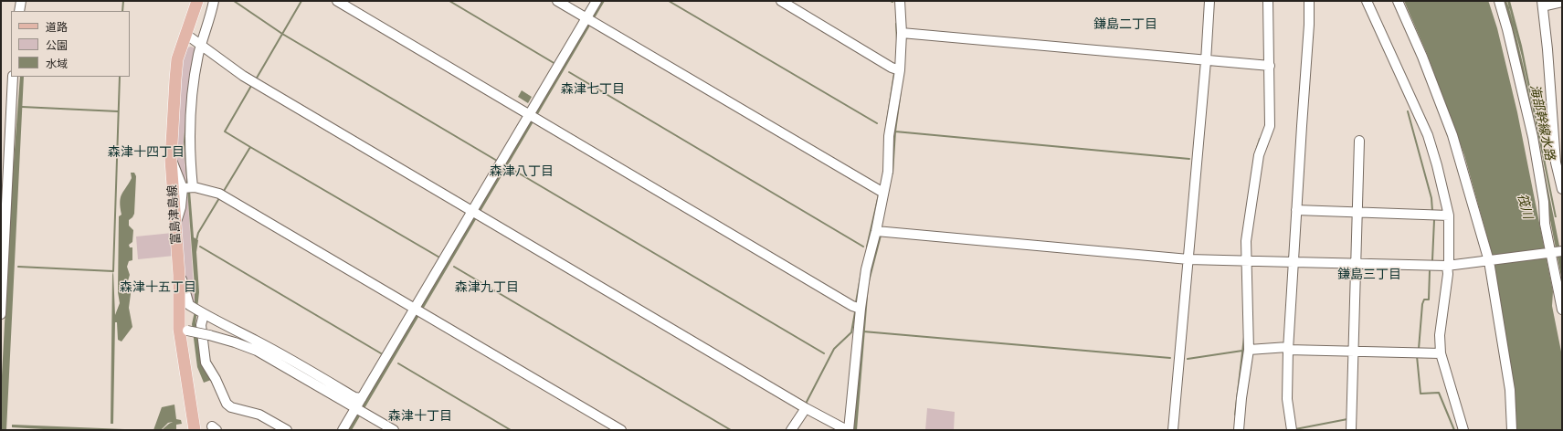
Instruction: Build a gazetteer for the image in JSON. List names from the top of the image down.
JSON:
{
  "streets": {
    "main road": ["富島津島線"]
  },
  "districts": [
    "鎌島二丁目",
    "森津七丁目",
    "森津十四丁目",
    "森津八丁目",
    "鎌島三丁目",
    "森津十五丁目",
    "森津九丁目",
    "森津十丁目"
  ],
  "water": ["海部幹線水路", "筏川"],
  "legend": ["道路", "公園", "水域"]
}
